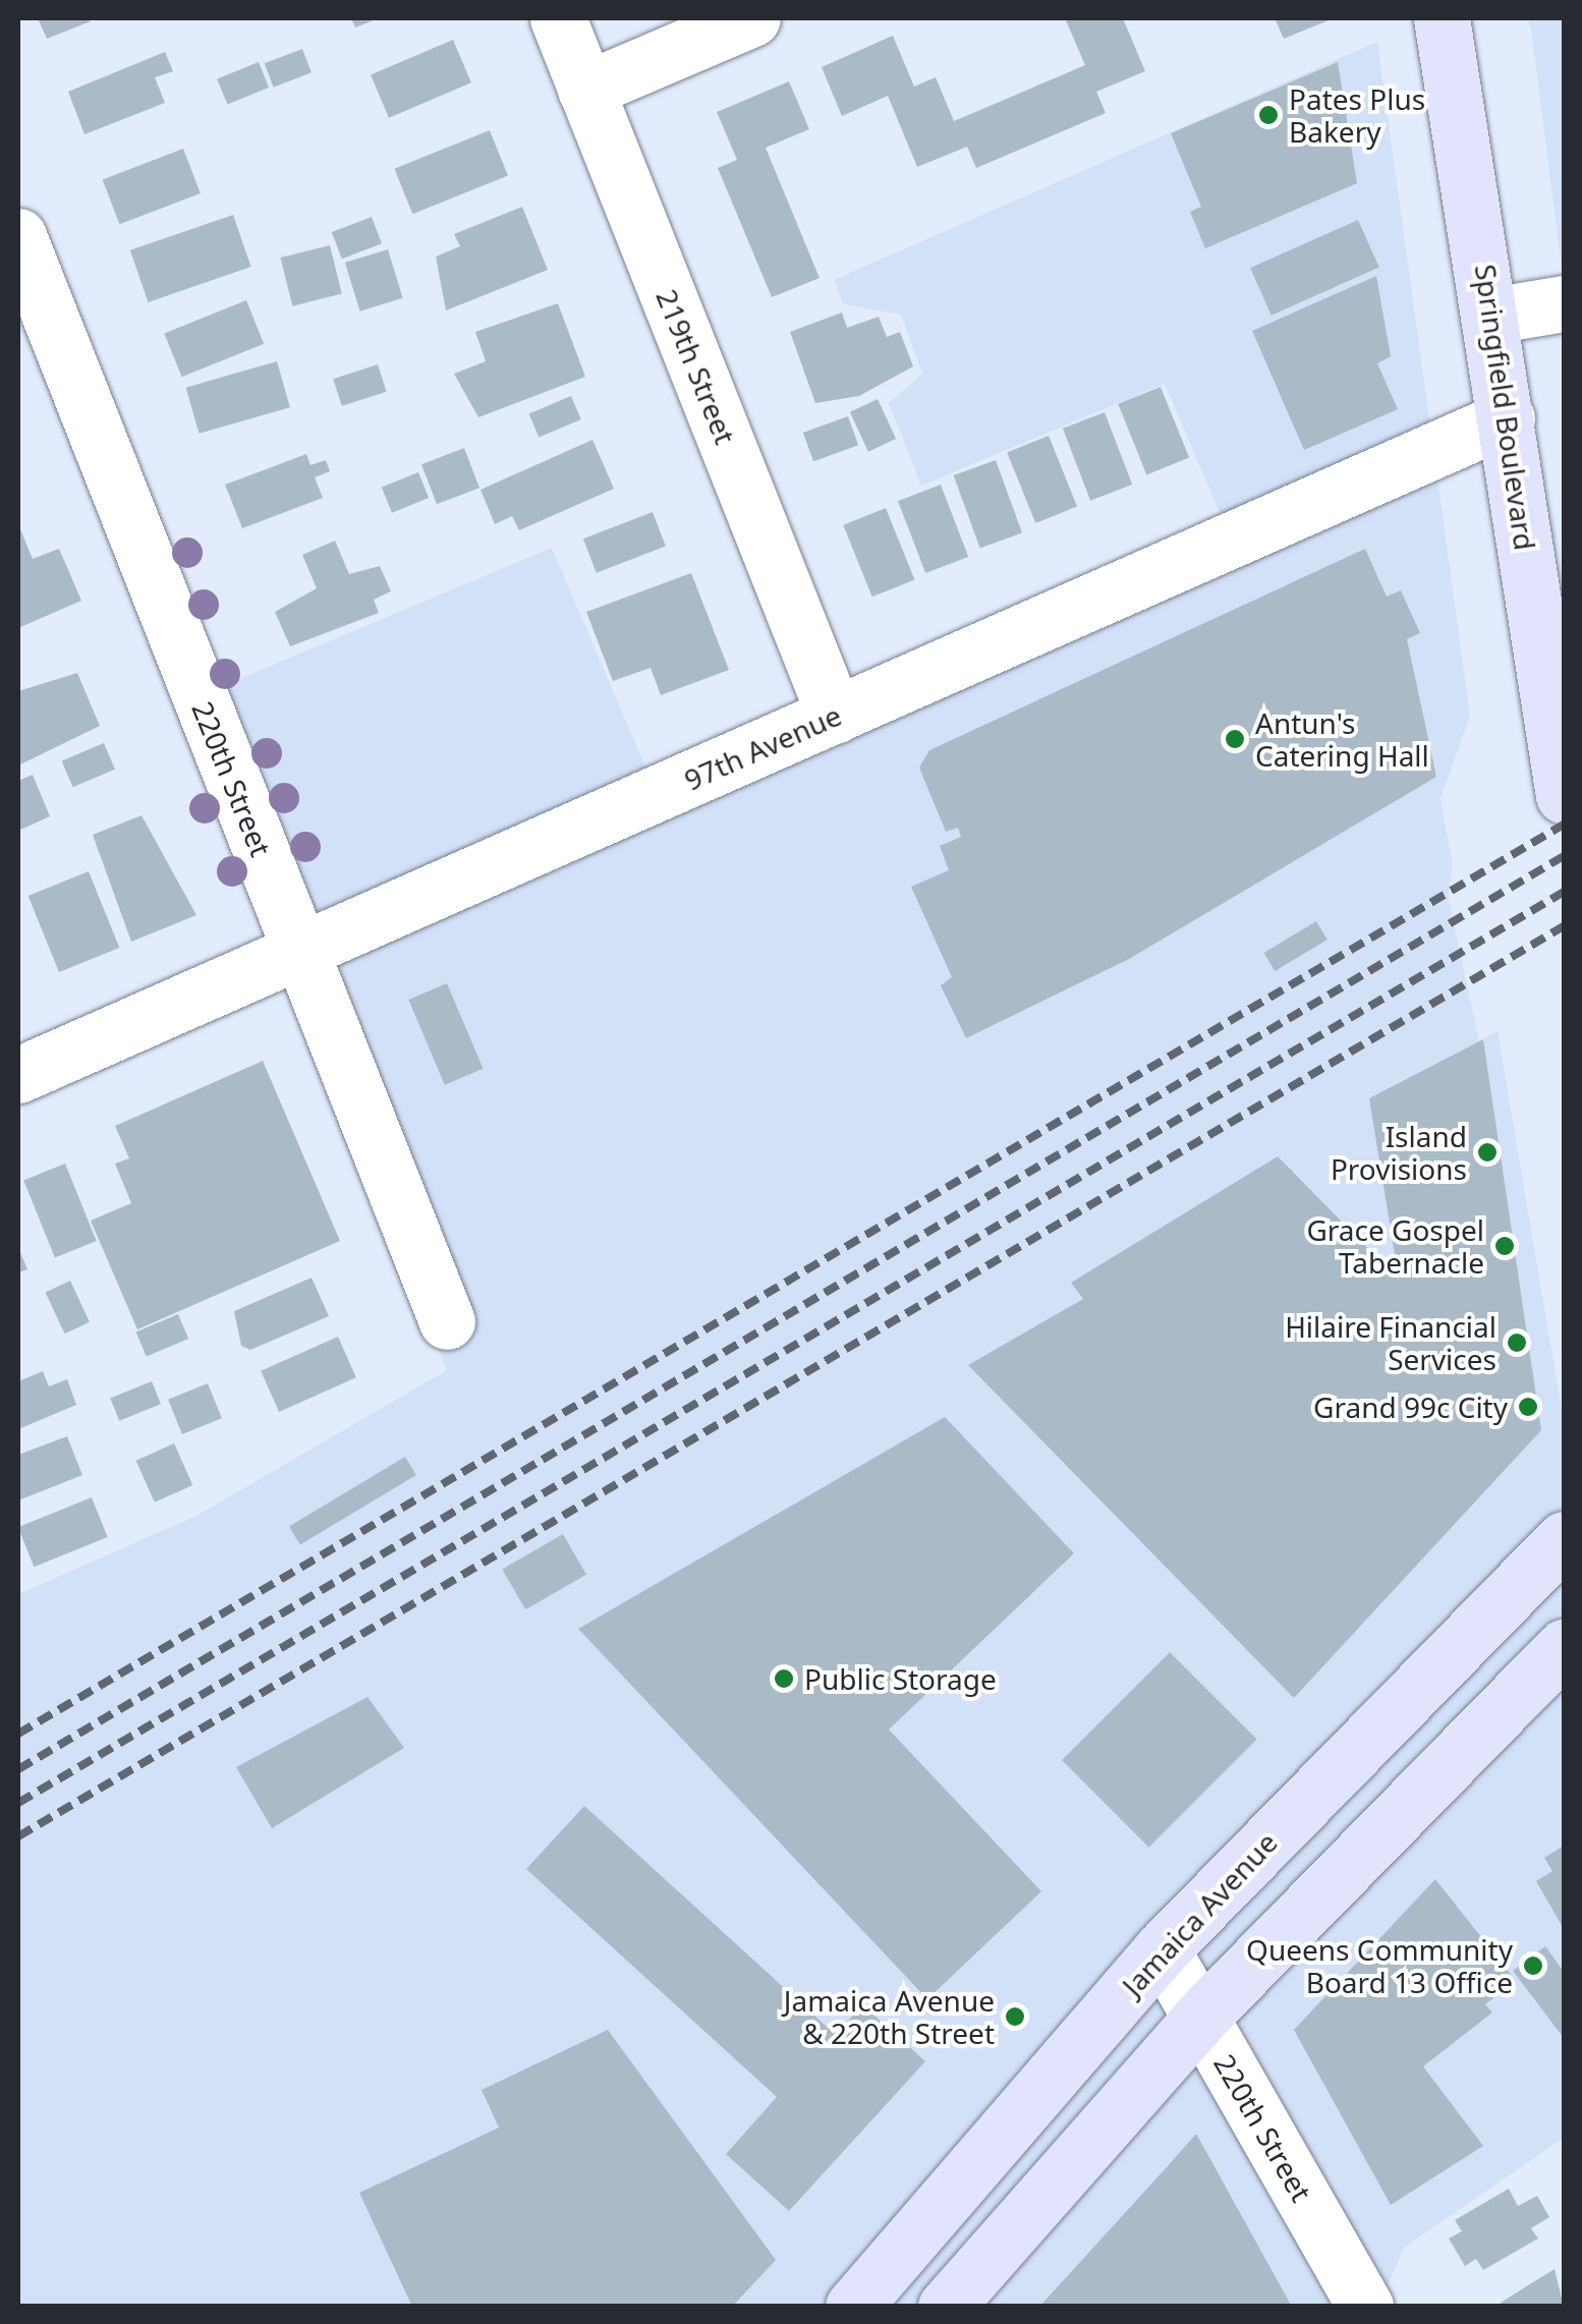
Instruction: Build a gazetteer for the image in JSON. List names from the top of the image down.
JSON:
{
  "streets": {
    "main road": ["Springfield Boulevard", "Jamaica Avenue"],
    "street": ["219th Street", "97th Avenue", "220th Street"]
  },
  "crossings": [
    ["219th Street", "97th Avenue"],
    ["Springfield Boulevard", "97th Avenue"],
    ["97th Avenue", "220th Street"],
    ["220th Street", "Jamaica Avenue"]
  ],
  "places": [
    "Pates Plus Bakery",
    "Antun's Catering Hall",
    "Island Provisions",
    "Grace Gospel Tabernacle",
    "Hilaire Financial Services",
    "Grand 99c City",
    "Public Storage",
    "Queens Community Board 13 Office",
    "Jamaica Avenue & 220th Street"
  ]
}
